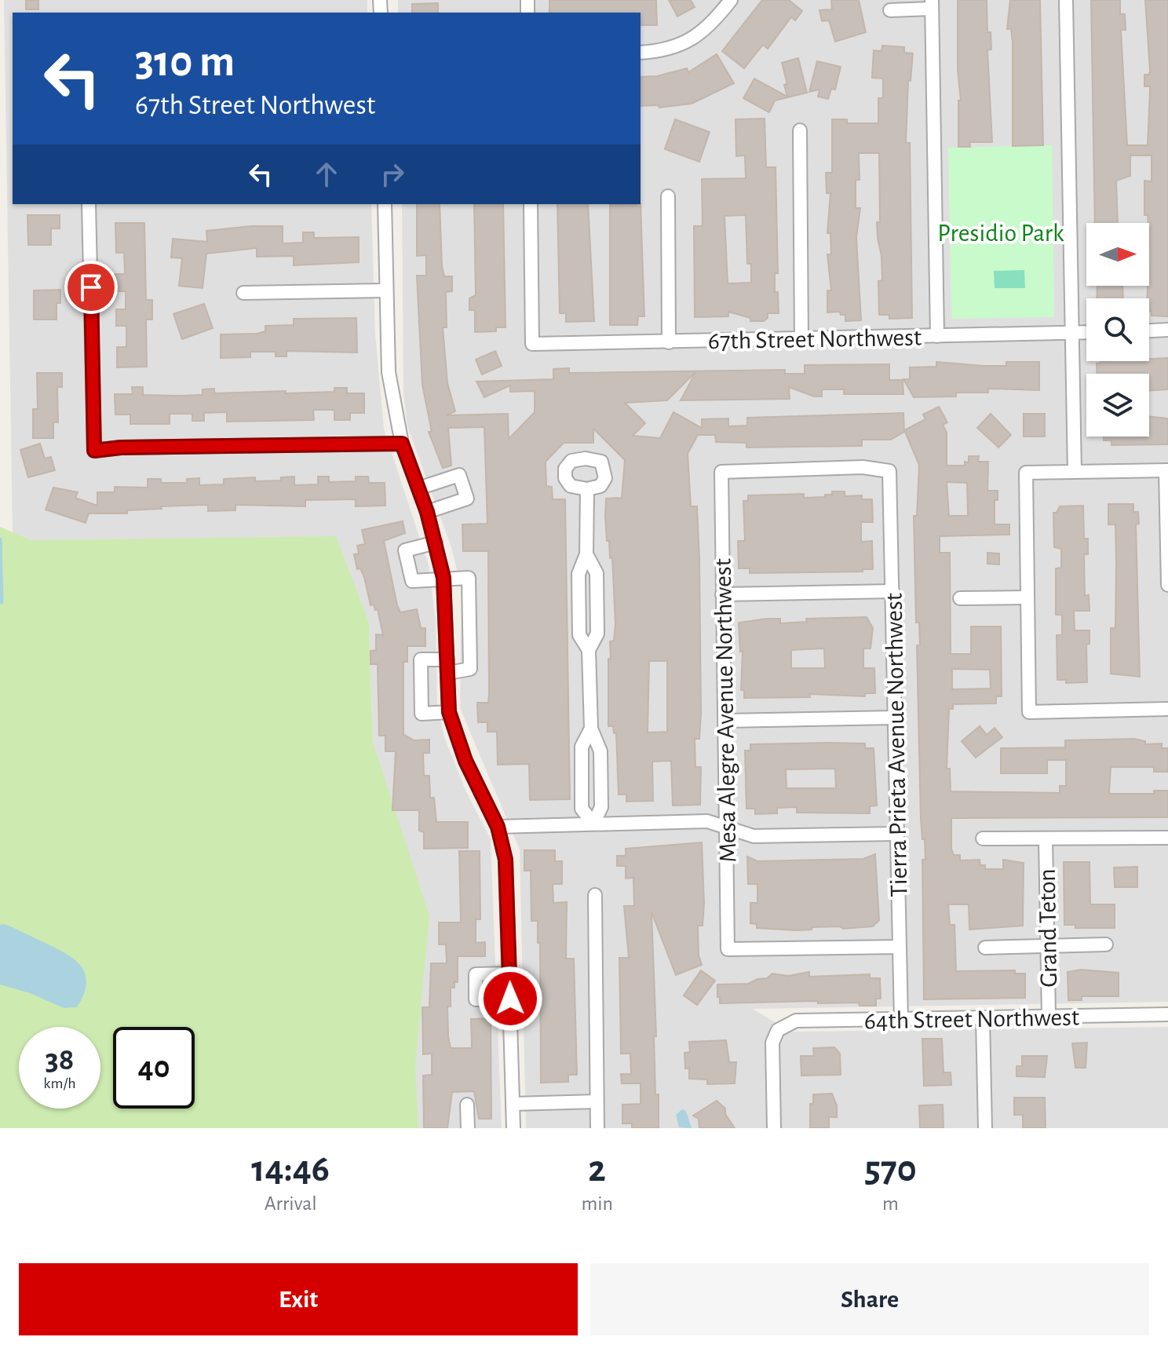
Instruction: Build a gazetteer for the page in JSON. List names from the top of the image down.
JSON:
{
  "streets": {
    "street": [
      "67th Street Northwest",
      "Mesa Alegre Avenue Northwest",
      "Tierra Prieta Avenue Northwest",
      "Grand Teton",
      "64th Street Northwest"
    ]
  },
  "crossings": [
    ["Mesa Alegre Avenue Northwest", "Tierra Prieta Avenue Northwest"],
    ["Tierra Prieta Avenue Northwest", "64th Street Northwest"],
    ["Grand Teton", "64th Street Northwest"]
  ],
  "parks": ["Presidio Park"],
  "north": "right",
  "page": {
    "turn": ["310 m", "67th Street Northwest"],
    "speed": "38 km/h",
    "limit": "40",
    "eta": [
      "14:46",
      "Arrival",
      "2",
      "min",
      "570",
      "m"
    ],
    "buttons": ["Exit", "Share"]
  }
}
